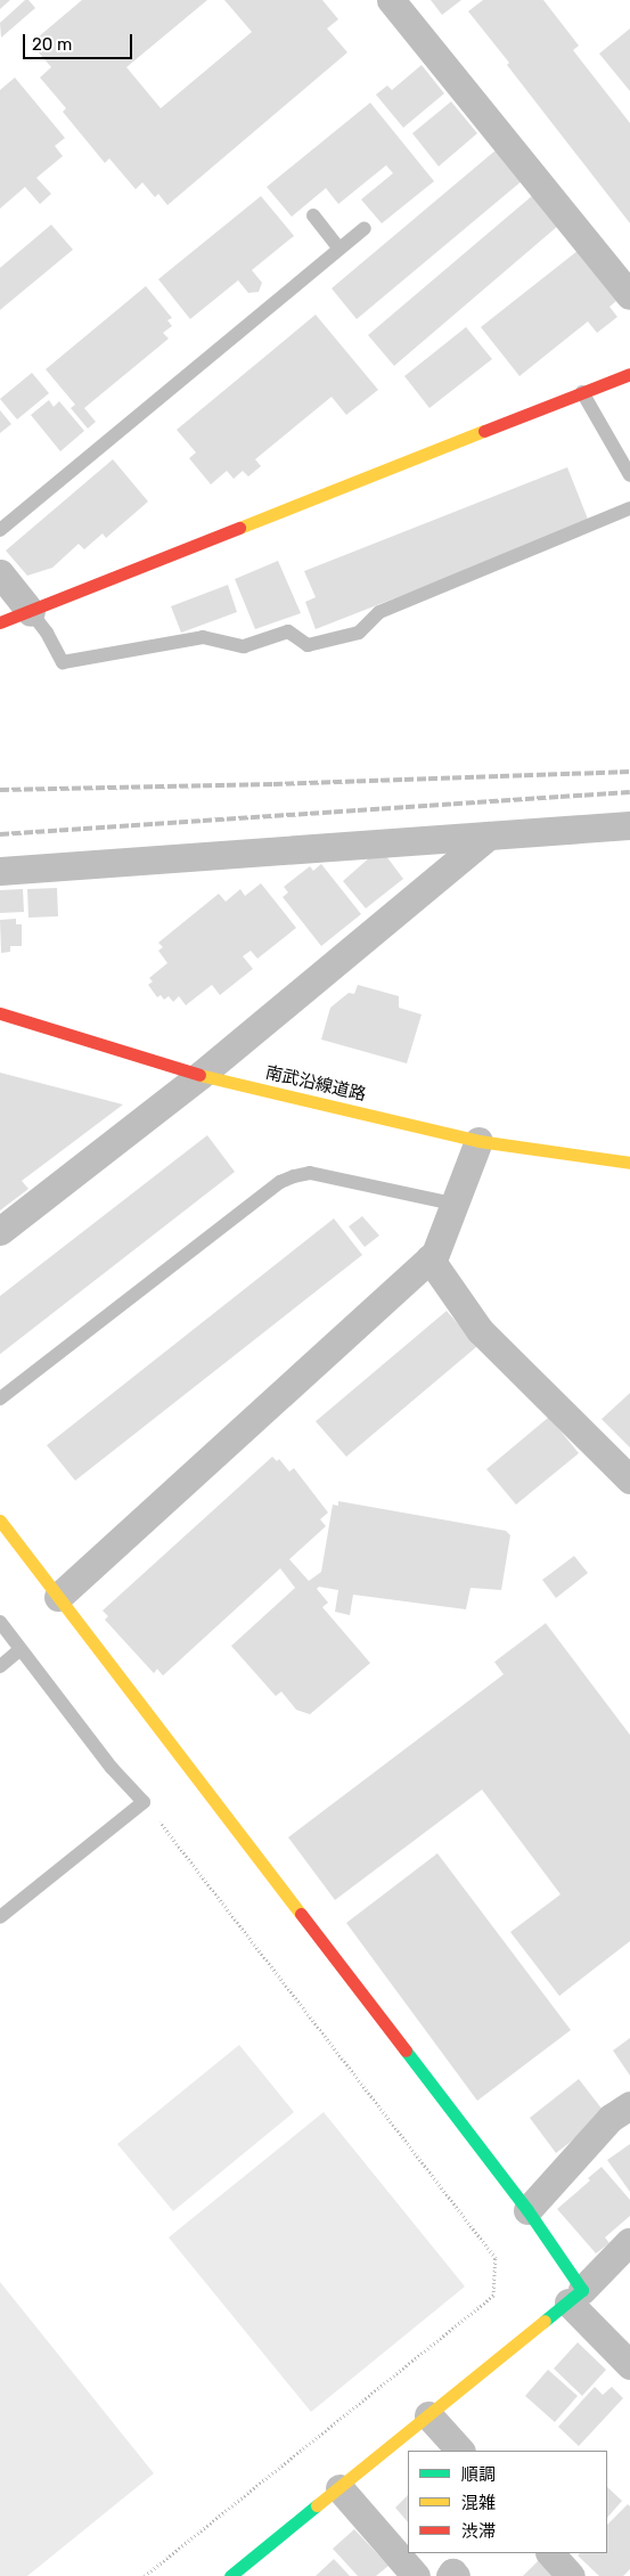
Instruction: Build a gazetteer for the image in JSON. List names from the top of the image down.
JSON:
{
  "streets": {
    "street": ["南武沿線道路"]
  },
  "legend": ["順調", "混雑", "渋滞"],
  "scale_bar": "20 m"
}
